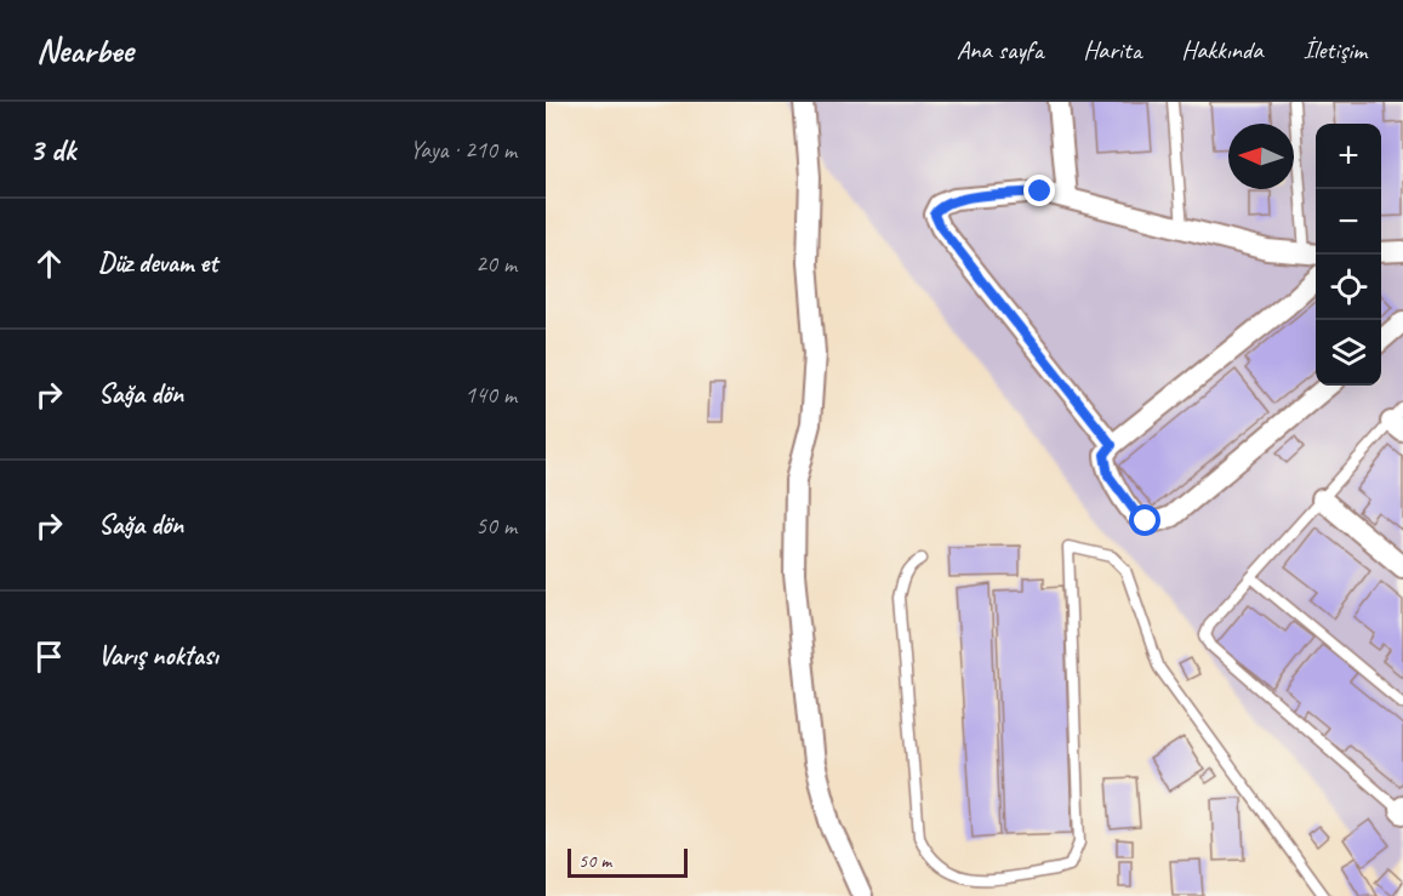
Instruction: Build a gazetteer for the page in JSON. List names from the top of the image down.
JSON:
{
  "scale_bar": "50 m",
  "north": "left",
  "page": {
    "header": "Nearbee",
    "nav": [
      "Ana sayfa",
      "Harita",
      "Hakkında",
      "İletişim"
    ],
    "heading": ["3 dk", "Yaya · 210 m"],
    "map_buttons": ["+", "−"],
    "list": [
      ["Düz devam et", "20 m"],
      ["Sağa dön", "140 m"],
      ["Sağa dön", "50 m"],
      "Varış noktası"
    ],
    "scale": "50 m"
  }
}
